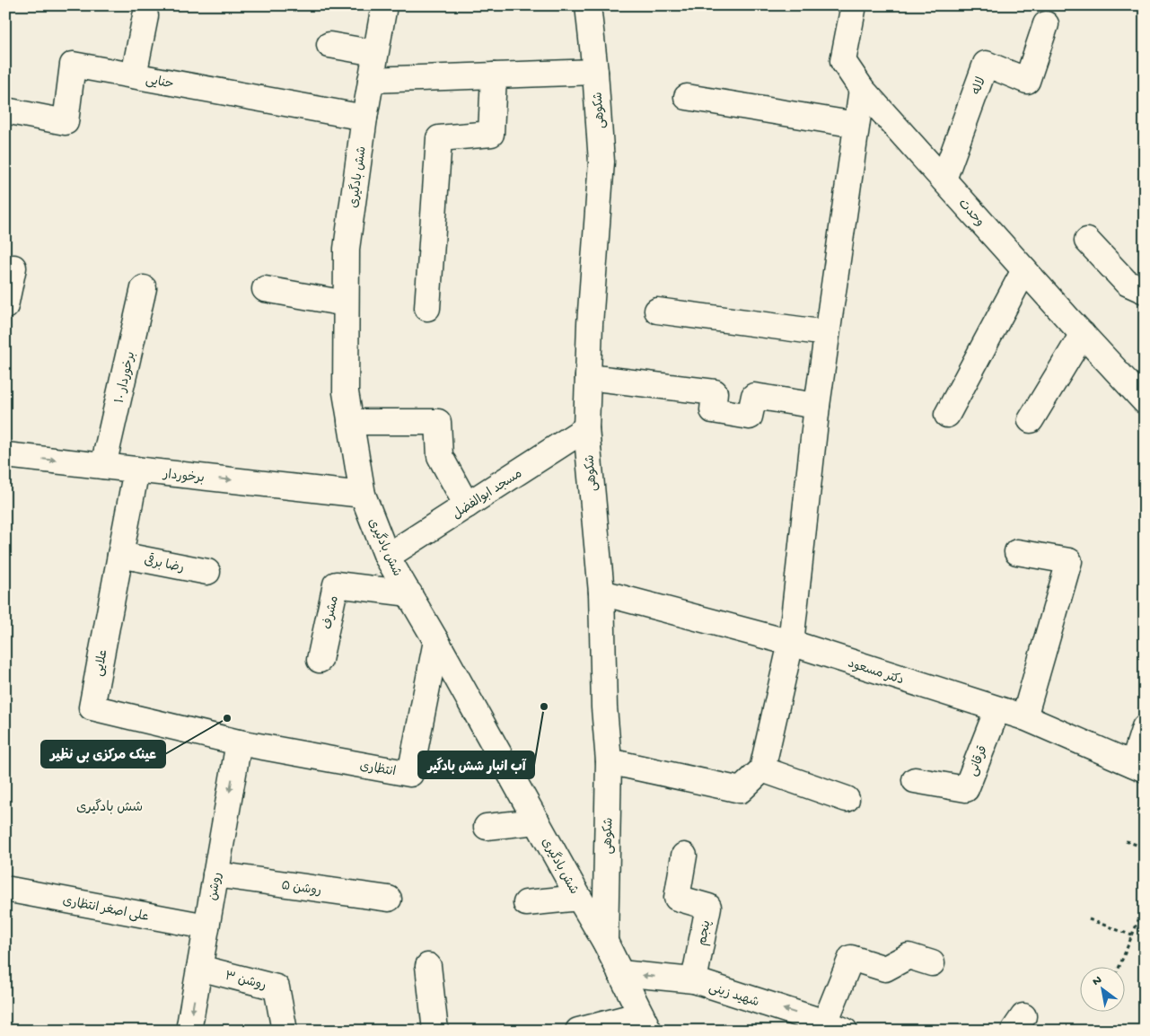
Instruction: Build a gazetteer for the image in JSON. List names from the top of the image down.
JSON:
{
  "streets": {
    "street": [
      "حنایی",
      "لاله",
      "شکوهی",
      "شش بادگیری",
      "وحدت",
      "برخوردار ۱۰",
      "برخوردار",
      "مسجد ابوالفضل",
      "رضا برقی",
      "مشرف",
      "علایی",
      "دکتر مسعود",
      "قرقانی",
      "انتظاری",
      "روشن",
      "روشن ۵",
      "علی اصغر انتظاری",
      "پنجم",
      "روشن ۳",
      "شهید زینی"
    ]
  },
  "crossings": [
    ["حنایی", "شش بادگیری"],
    ["لاله", "وحدت"],
    ["شکوهی", "شش بادگیری"],
    ["شکوهی", "مسجد ابوالفضل"],
    ["شکوهی", "دکتر مسعود"],
    ["شش بادگیری", "برخوردار"],
    ["شش بادگیری", "مسجد ابوالفضل"],
    ["شش بادگیری", "مشرف"],
    ["شش بادگیری", "انتظاری"],
    ["شش بادگیری", "شهید زینی"],
    ["برخوردار ۱۰", "برخوردار"],
    ["برخوردار", "علایی"],
    ["رضا برقی", "علایی"],
    ["علایی", "انتظاری"],
    ["علایی", "روشن"],
    ["دکتر مسعود", "قرقانی"],
    ["انتظاری", "روشن"],
    ["روشن", "روشن ۵"],
    ["روشن", "علی اصغر انتظاری"],
    ["روشن", "روشن ۳"],
    ["پنجم", "شهید زینی"]
  ],
  "one_way": ["برخوردار", "روشن"],
  "districts": ["شش بادگیری"],
  "places": ["آب انبار شش بادگیر", "عینک مرکزی بی نظیر"],
  "north": "top left"
}
